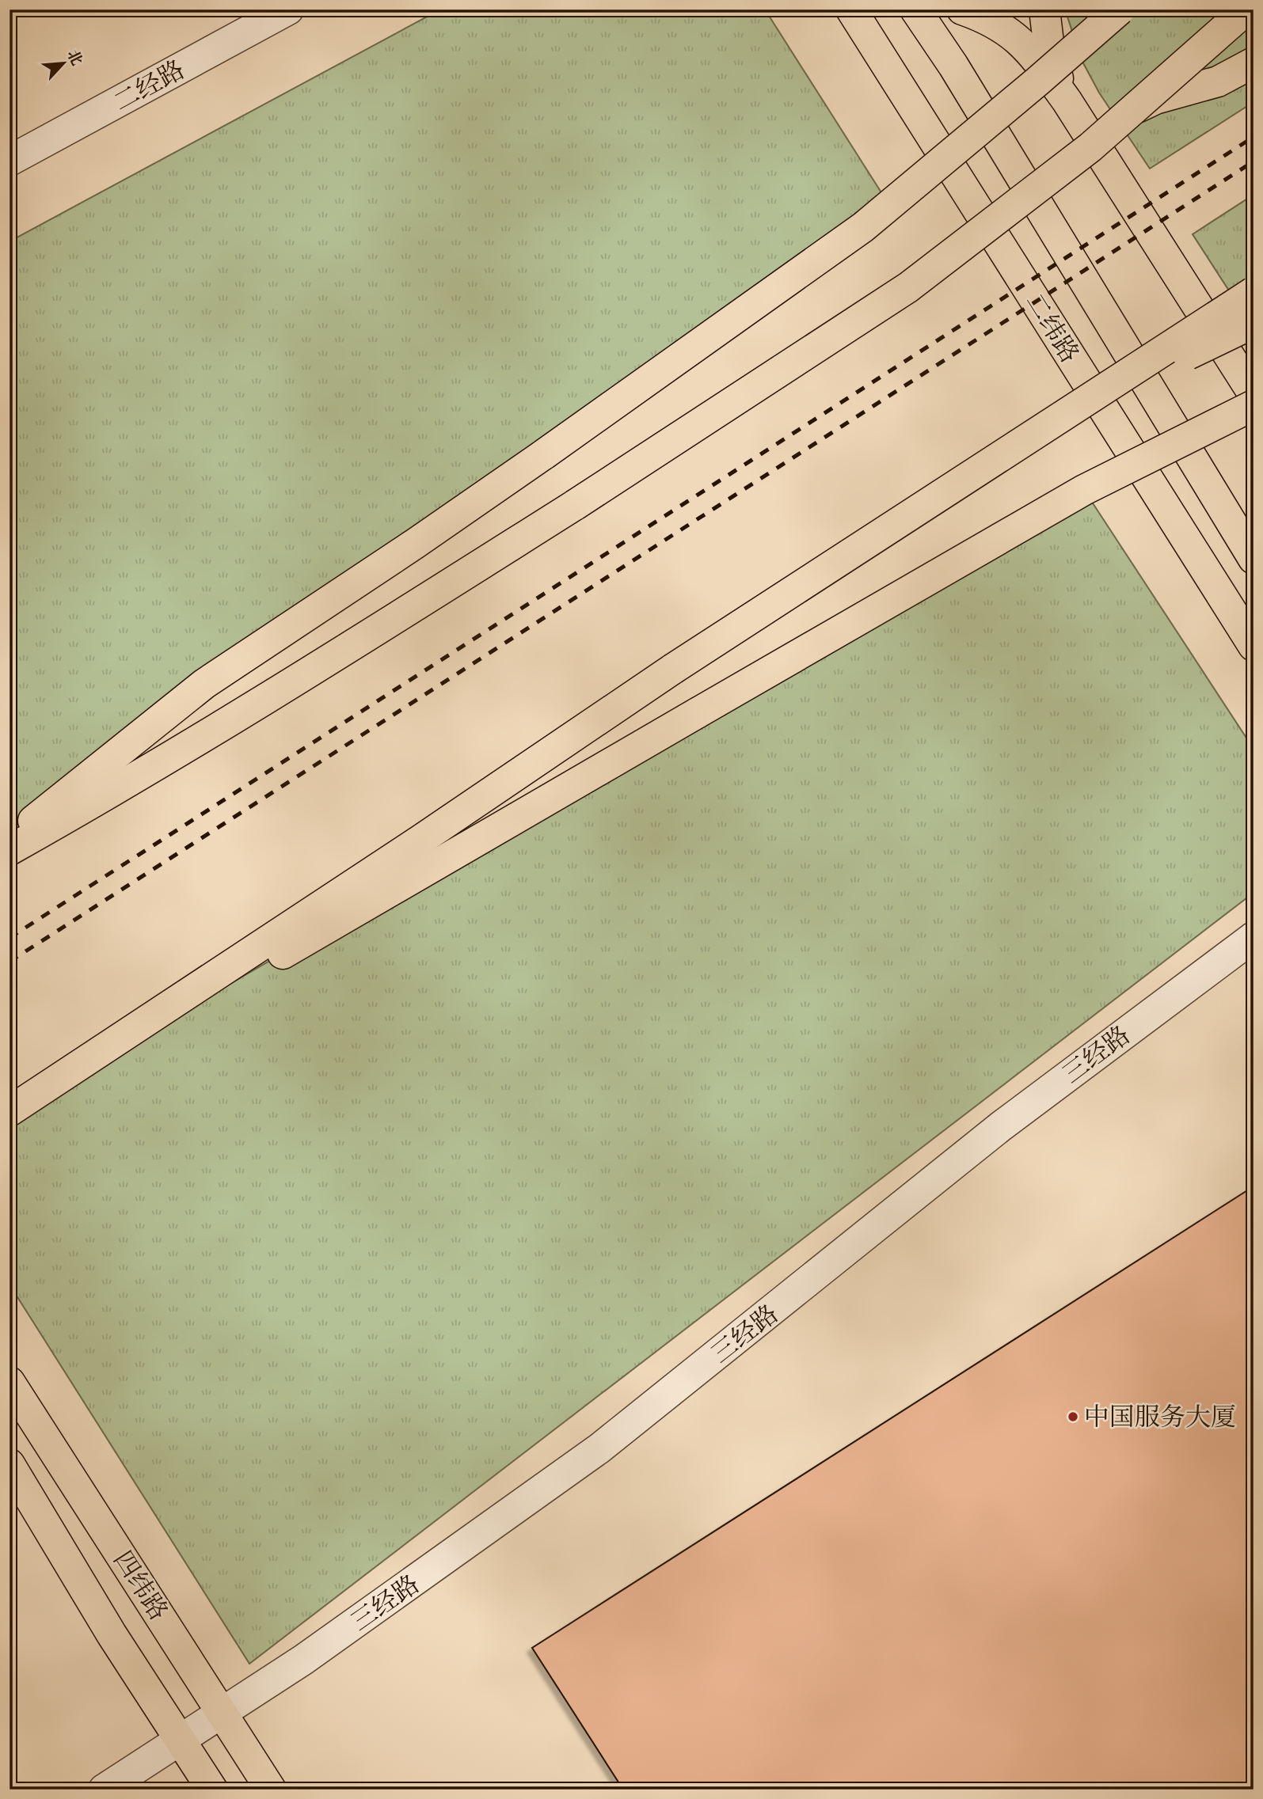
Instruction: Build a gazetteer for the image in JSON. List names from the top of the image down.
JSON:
{
  "streets": {
    "main road": ["二纬路", "四纬路"],
    "street": ["二经路", "三经路"]
  },
  "crossings": [
    ["三经路", "四纬路"]
  ],
  "places": ["中国服务大厦"],
  "north": "top right"
}
